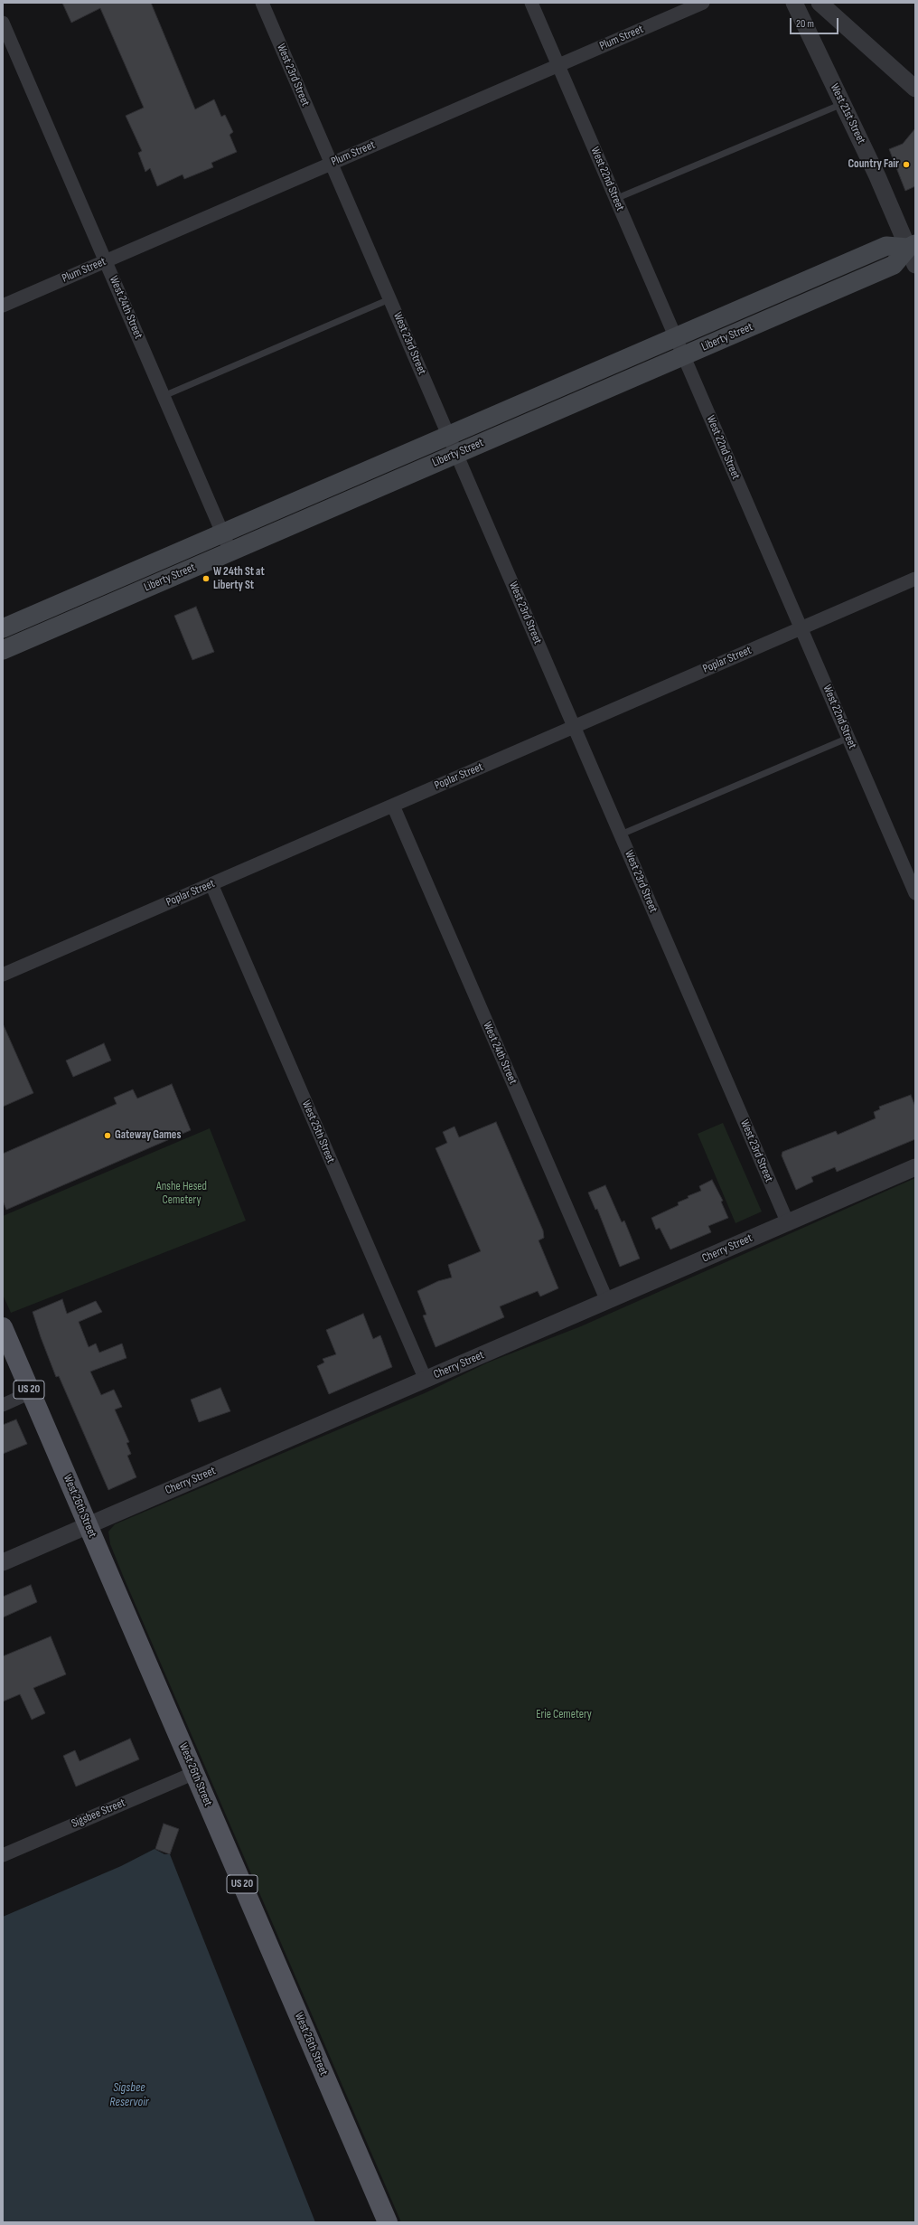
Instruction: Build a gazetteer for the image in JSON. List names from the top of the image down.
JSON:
{
  "streets": {
    "main road": ["Liberty Street", "US 20", "West 26th Street"],
    "street": [
      "Plum Street",
      "West 23rd Street",
      "West 21st Street",
      "West 22nd Street",
      "West 24th Street",
      "Poplar Street",
      "West 25th Street",
      "Cherry Street",
      "Sigsbee Street"
    ]
  },
  "crossings": [
    ["Plum Street", "West 23rd Street"],
    ["Plum Street", "West 22nd Street"],
    ["Plum Street", "West 24th Street"],
    ["West 23rd Street", "Liberty Street"],
    ["West 23rd Street", "Poplar Street"],
    ["West 23rd Street", "Cherry Street"],
    ["West 21st Street", "Liberty Street"],
    ["West 22nd Street", "Liberty Street"],
    ["West 22nd Street", "Poplar Street"],
    ["West 24th Street", "Liberty Street"],
    ["West 24th Street", "Poplar Street"],
    ["West 24th Street", "Cherry Street"],
    ["Poplar Street", "West 25th Street"],
    ["West 25th Street", "Cherry Street"],
    ["Cherry Street", "West 26th Street"],
    ["West 26th Street", "Sigsbee Street"]
  ],
  "water": ["Sigsbee Reservoir"],
  "parks": ["Anshe Hesed Cemetery", "Erie Cemetery"],
  "places": ["Country Fair", "W 24th St at Liberty St", "Gateway Games"],
  "scale_bar": "20 m"
}
